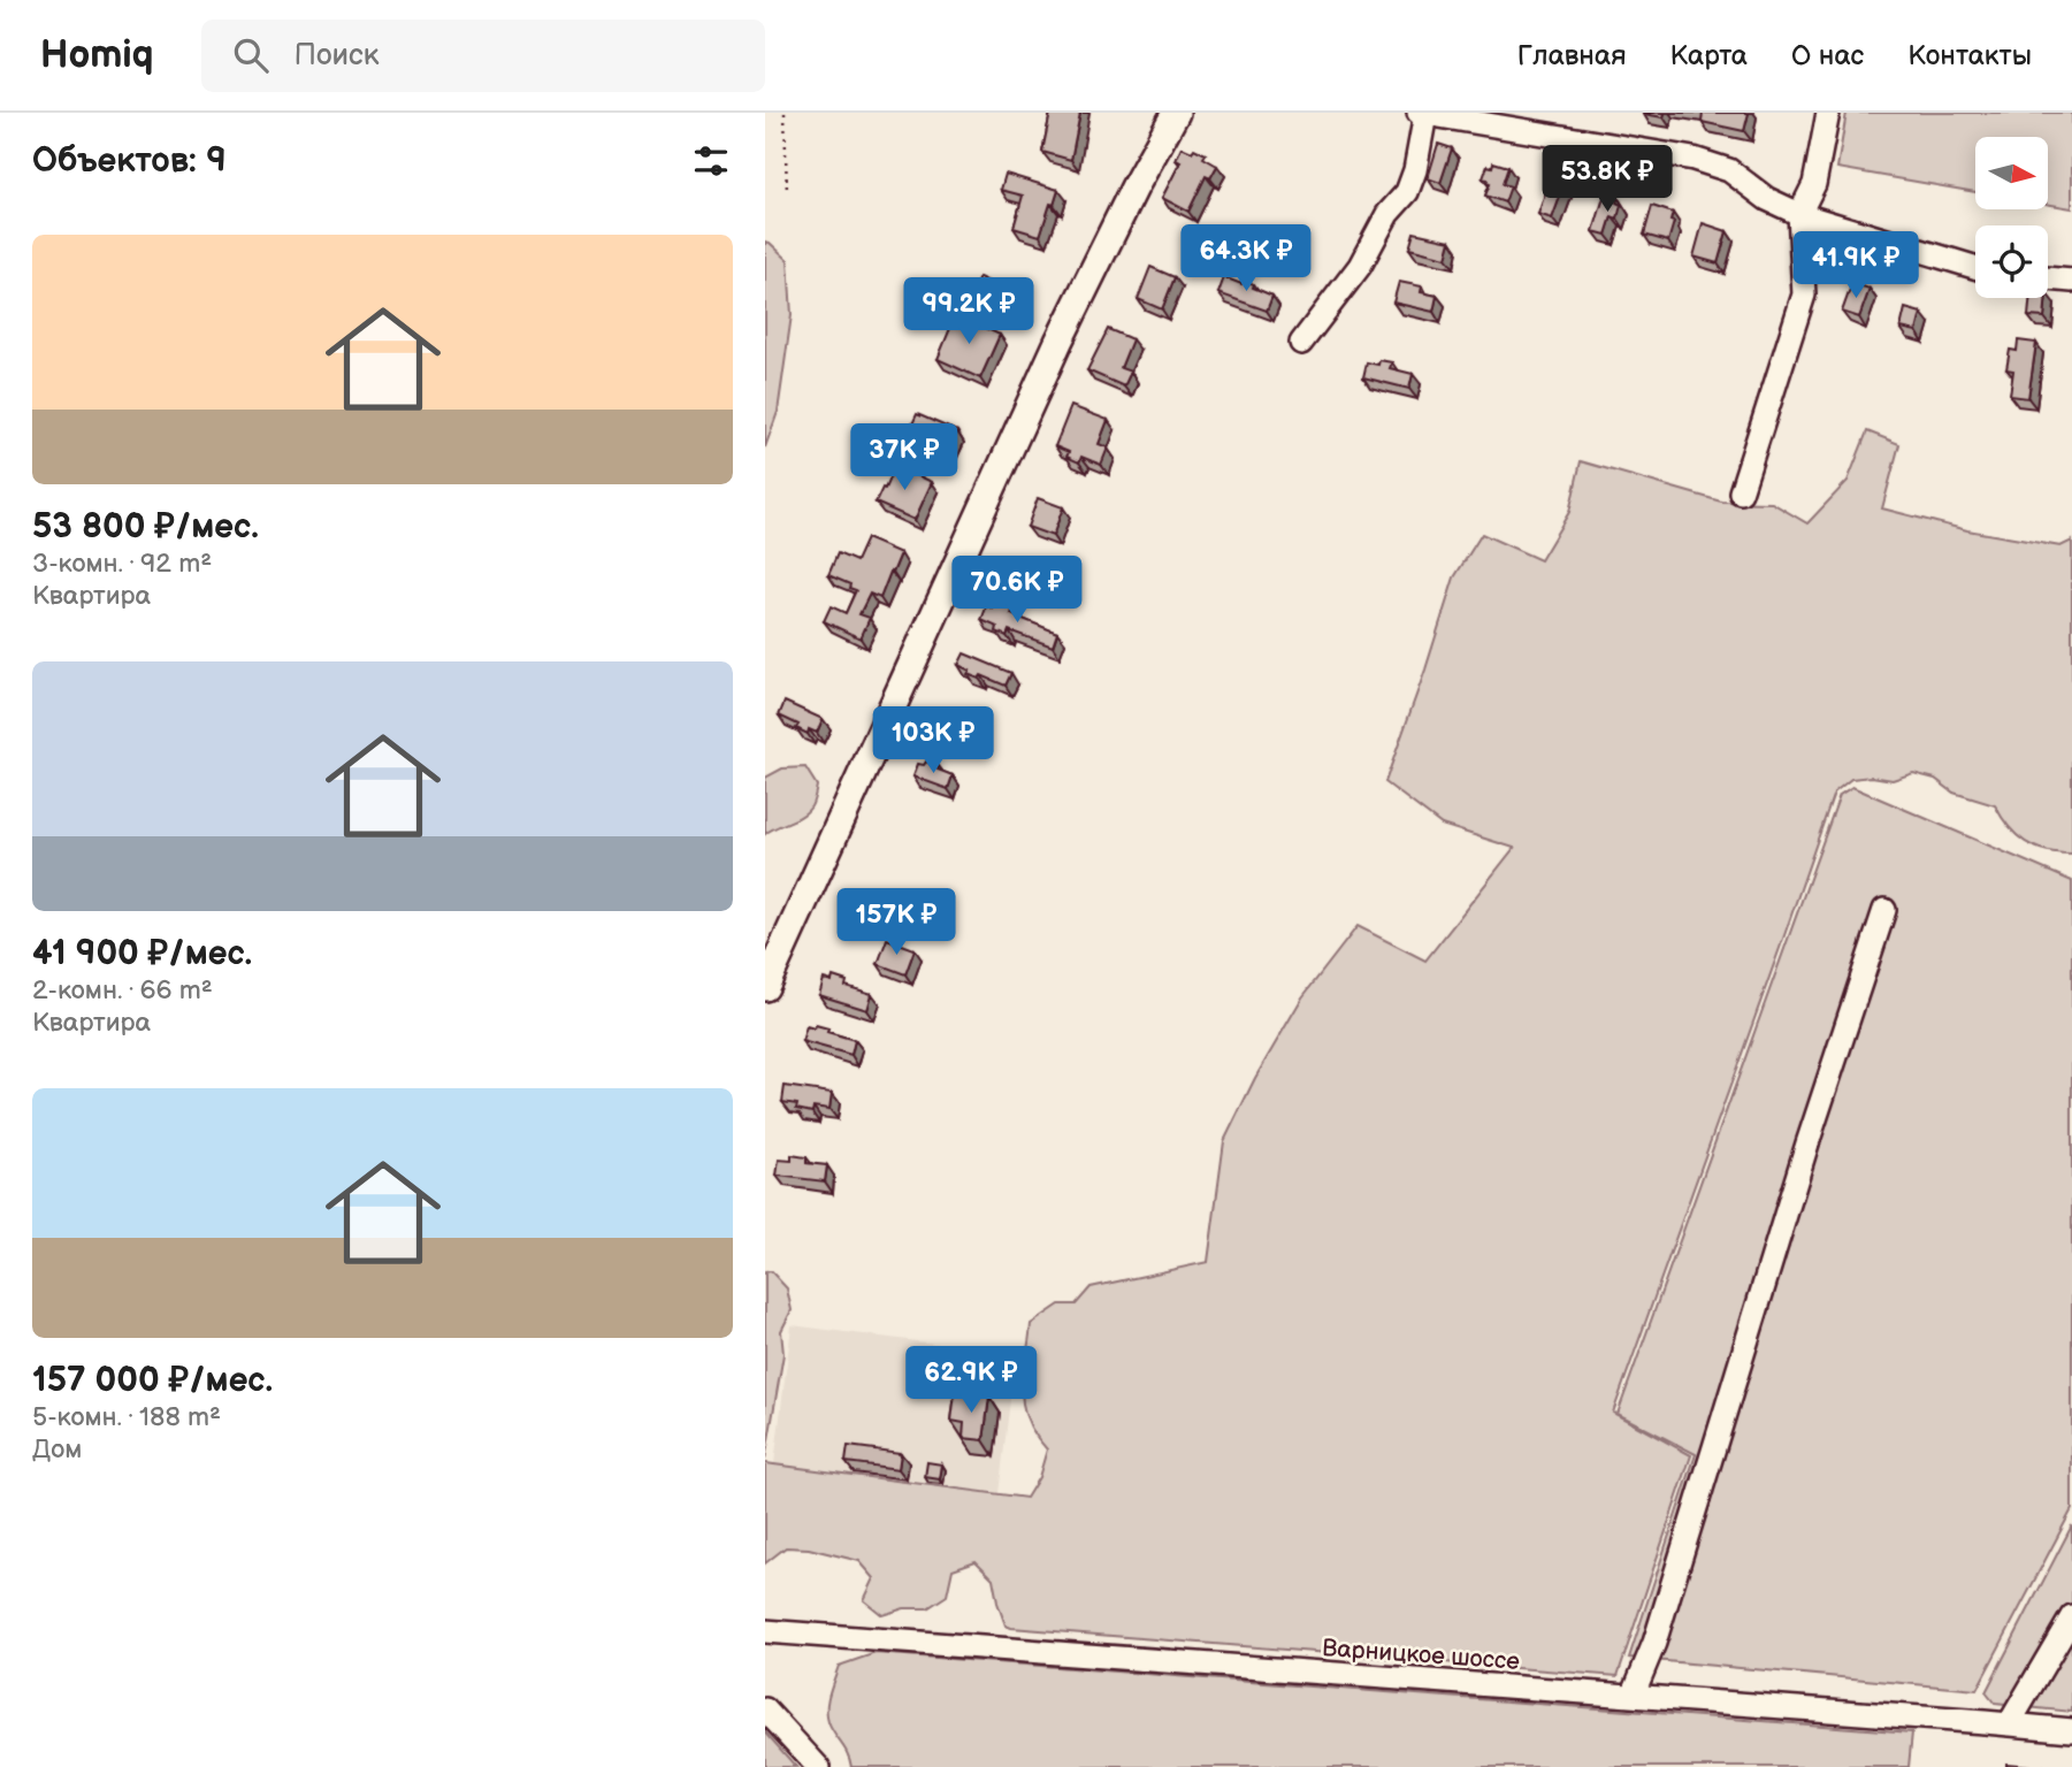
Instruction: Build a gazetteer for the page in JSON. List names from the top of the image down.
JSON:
{
  "streets": {
    "street": ["Варницкое шоссе"]
  },
  "north": "right",
  "page": {
    "header": "Homiq",
    "search": "Поиск",
    "nav": [
      "Главная",
      "Карта",
      "О нас",
      "Контакты"
    ],
    "heading": "Объектов: 9",
    "price": [
      "53.8K ₽",
      "64.3K ₽",
      "41.9K ₽",
      "99.2K ₽",
      "37K ₽",
      "70.6K ₽",
      "103K ₽",
      "157K ₽",
      "62.9K ₽"
    ],
    "list": [
      {
        "name": "53 800 ₽/мес.",
        "note": "3-комн. · 92 m² · Квартира"
      },
      {
        "name": "41 900 ₽/мес.",
        "note": "2-комн. · 66 m² · Квартира"
      },
      {
        "name": "157 000 ₽/мес.",
        "note": "5-комн. · 188 m² · Дом"
      }
    ]
  }
}
